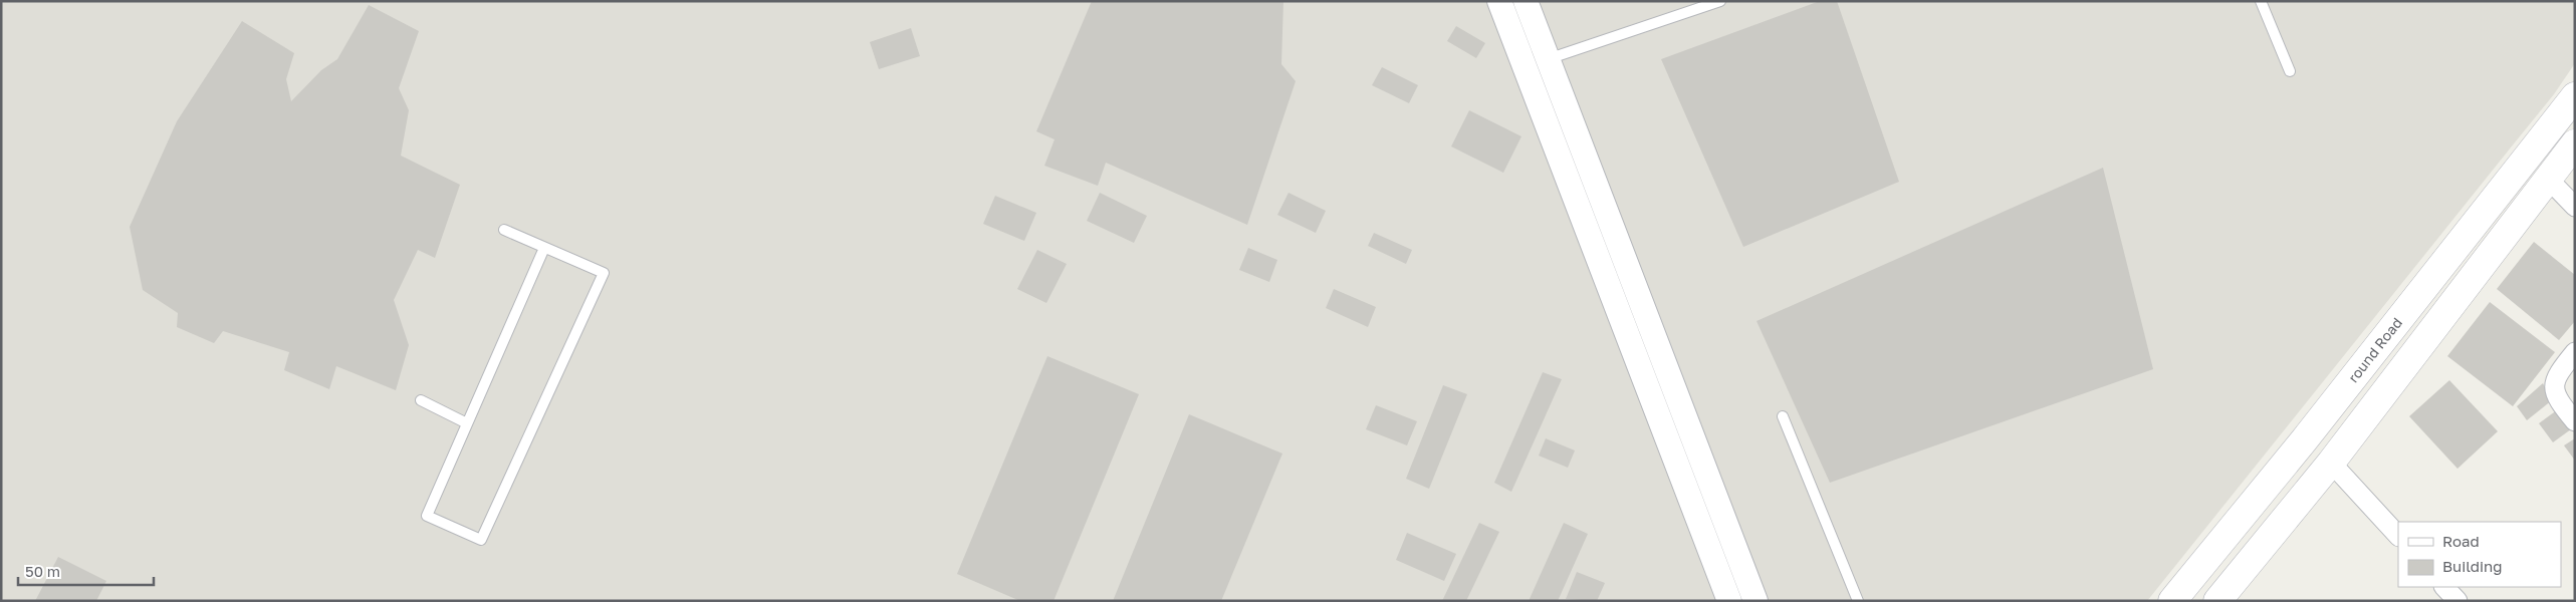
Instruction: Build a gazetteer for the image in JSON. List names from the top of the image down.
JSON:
{
  "streets": {
    "main road": ["round Road"]
  },
  "legend": ["Road", "Building"],
  "scale_bar": "50 m"
}
